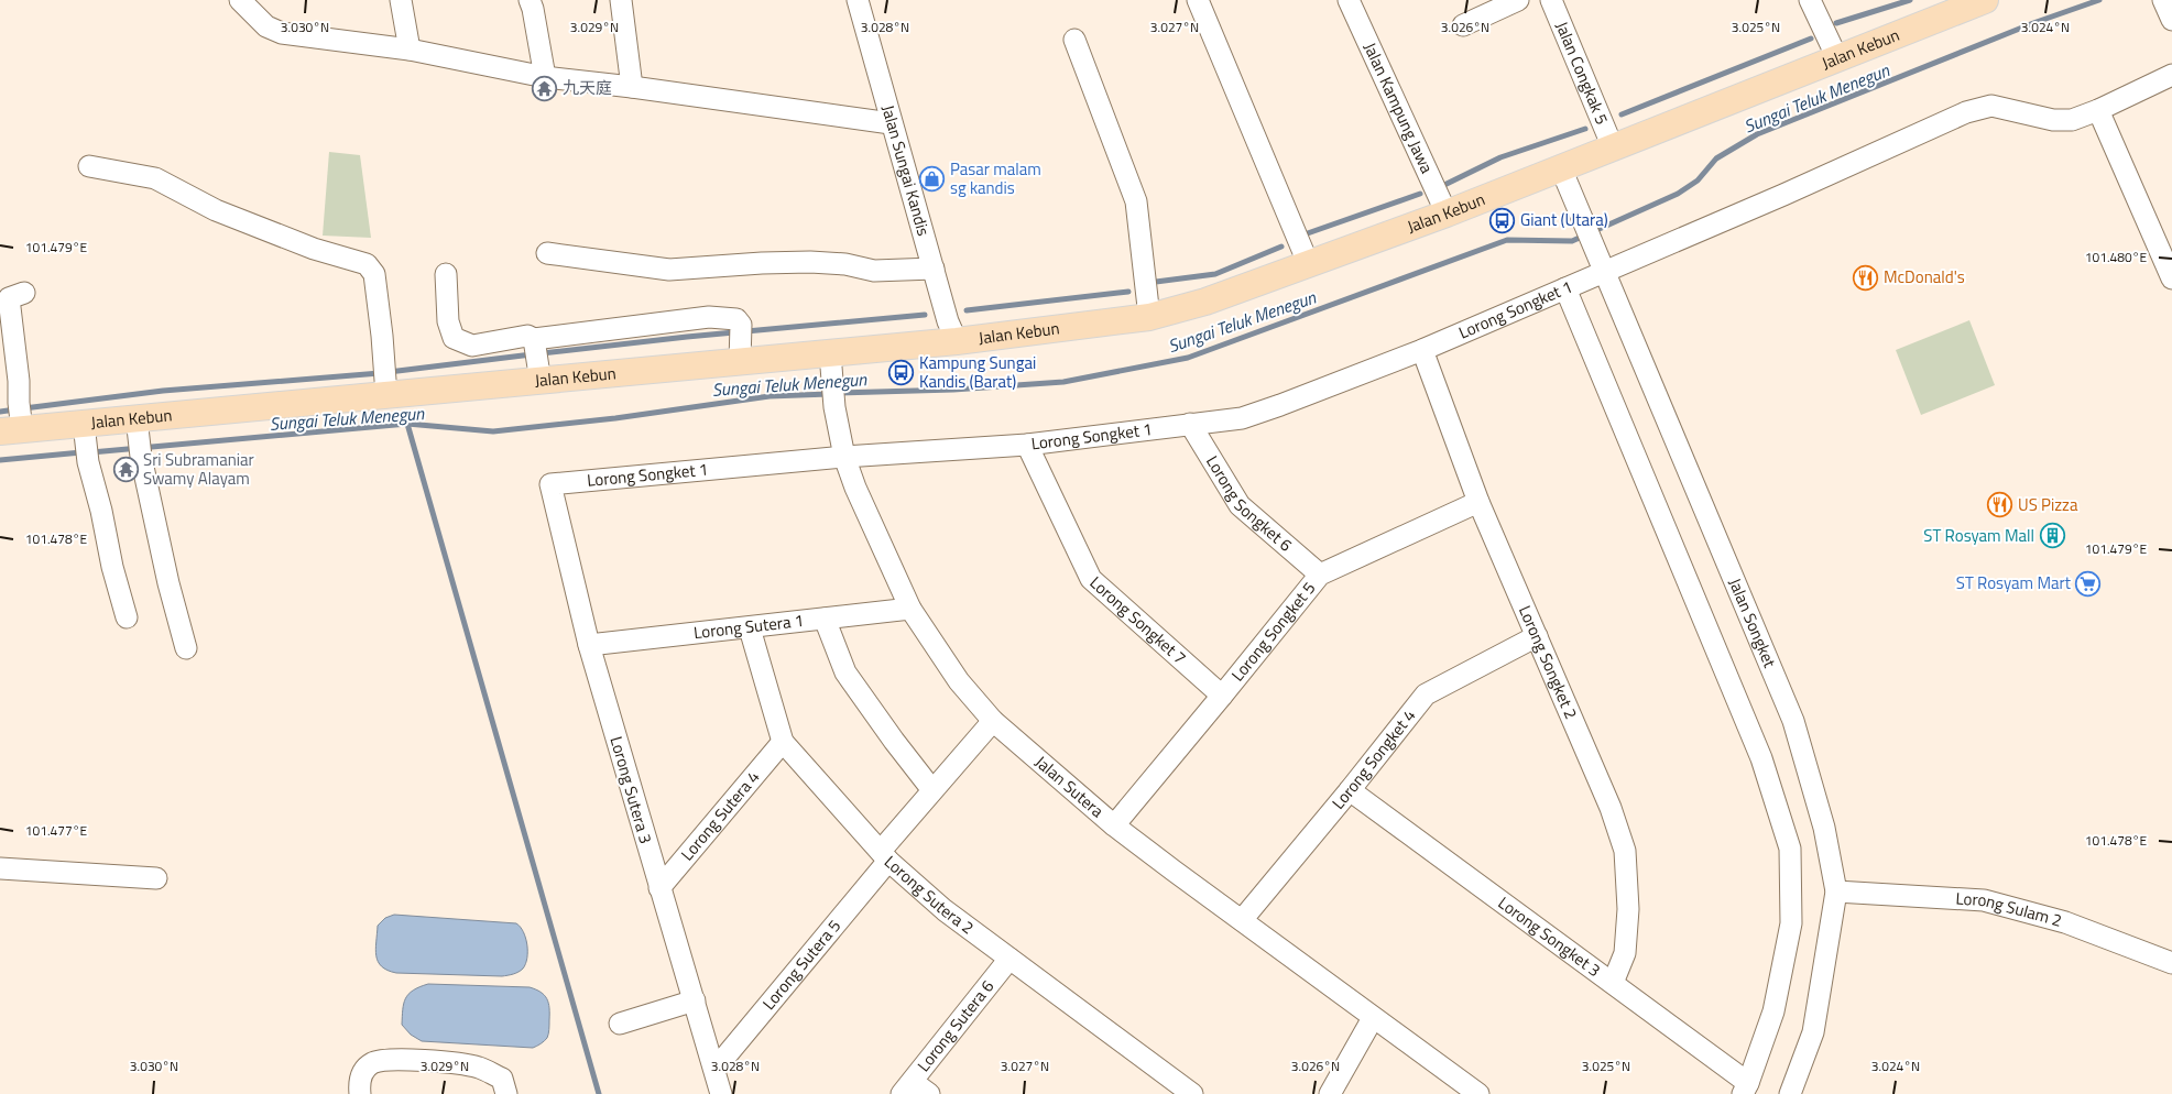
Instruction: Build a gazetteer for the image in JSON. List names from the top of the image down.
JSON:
{
  "streets": {
    "main road": ["Jalan Kebun"],
    "street": [
      "Jalan Congkak 5",
      "Jalan Kampung Jawa",
      "Jalan Sungai Kandis",
      "Lorong Songket 1",
      "Lorong Songket 6",
      "Lorong Songket 7",
      "Jalan Songket",
      "Lorong Sutera 1",
      "Lorong Songket 5",
      "Lorong Songket 2",
      "Lorong Songket 4",
      "Jalan Sutera",
      "Lorong Sutera 3",
      "Lorong Sutera 4",
      "Lorong Sutera 2",
      "Lorong Sulam 2",
      "Lorong Songket 3",
      "Lorong Sutera 5",
      "Lorong Sutera 6"
    ]
  },
  "crossings": [
    ["Jalan Kebun", "Jalan Congkak 5"],
    ["Jalan Kebun", "Jalan Kampung Jawa"],
    ["Jalan Kebun", "Jalan Sungai Kandis"],
    ["Jalan Kebun", "Jalan Songket"],
    ["Jalan Kebun", "Jalan Sutera"],
    ["Lorong Songket 1", "Lorong Songket 6"],
    ["Lorong Songket 1", "Lorong Songket 7"],
    ["Lorong Songket 1", "Jalan Songket"],
    ["Lorong Songket 1", "Lorong Songket 2"],
    ["Lorong Songket 1", "Jalan Sutera"],
    ["Lorong Songket 1", "Lorong Sutera 3"],
    ["Lorong Songket 6", "Lorong Songket 5"],
    ["Lorong Songket 7", "Lorong Songket 5"],
    ["Jalan Songket", "Lorong Sulam 2"],
    ["Lorong Sutera 1", "Jalan Sutera"],
    ["Lorong Sutera 1", "Lorong Sutera 3"],
    ["Lorong Sutera 1", "Lorong Sutera 2"],
    ["Lorong Songket 5", "Lorong Songket 2"],
    ["Lorong Songket 5", "Jalan Sutera"],
    ["Lorong Songket 2", "Lorong Songket 4"],
    ["Lorong Songket 2", "Lorong Songket 3"],
    ["Lorong Songket 4", "Jalan Sutera"],
    ["Lorong Songket 4", "Lorong Songket 3"],
    ["Jalan Sutera", "Lorong Sutera 5"],
    ["Lorong Sutera 3", "Lorong Sutera 4"],
    ["Lorong Sutera 3", "Lorong Sutera 5"],
    ["Lorong Sutera 4", "Lorong Sutera 2"],
    ["Lorong Sutera 2", "Lorong Sutera 5"],
    ["Lorong Sutera 2", "Lorong Sutera 6"]
  ],
  "water": ["Sungai Teluk Menegun"],
  "places": {
    "temple": ["九天庭", "Sri Subramaniar Swamy Alayam"],
    "shop": ["Pasar malam sg kandis"],
    "bus stop": ["Giant (Utara)", "Kampung Sungai Kandis (Barat)"],
    "restaurant": ["McDonald's", "US Pizza"],
    "building": ["ST Rosyam Mall"],
    "supermarket": ["ST Rosyam Mart"]
  },
  "coordinates": [
    "3.030°N",
    "3.029°N",
    "3.028°N",
    "3.027°N",
    "3.026°N",
    "3.025°N",
    "3.024°N",
    "101.479°E",
    "101.480°E",
    "101.478°E",
    "101.477°E"
  ]
}
